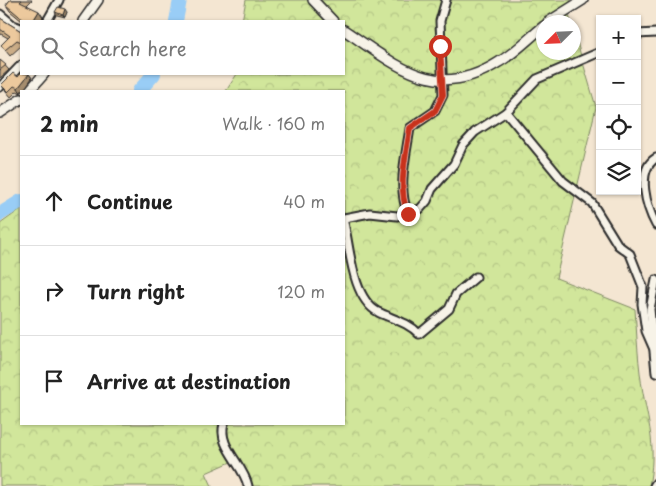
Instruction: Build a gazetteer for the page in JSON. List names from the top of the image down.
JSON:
{
  "north": "bottom left",
  "page": {
    "map_buttons": ["+", "−"],
    "search": "Search here",
    "heading": ["2 min", "Walk · 160 m"],
    "list": [
      ["Continue", "40 m"],
      ["Turn right", "120 m"],
      "Arrive at destination"
    ]
  }
}
